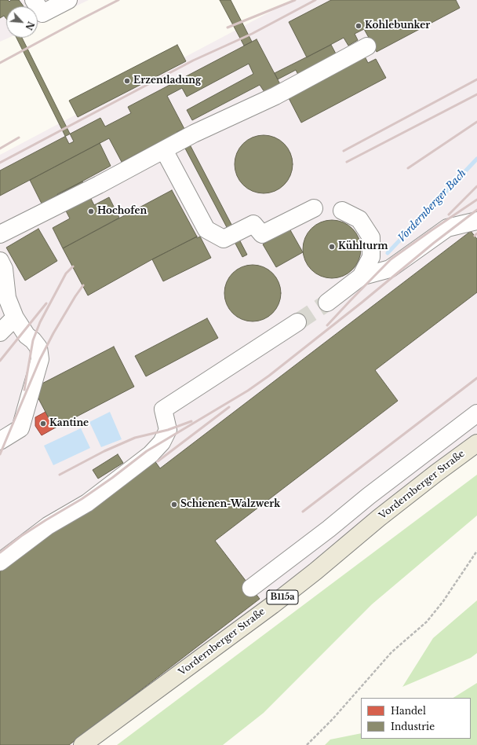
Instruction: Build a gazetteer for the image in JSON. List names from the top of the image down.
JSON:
{
  "streets": {
    "main road": ["Vordernberger Straße", "B115a"]
  },
  "water": ["Vordernberger Bach"],
  "places": [
    "Kohlebunker",
    "Erzentladung",
    "Hochofen",
    "Kühlturm",
    "Kantine",
    "Schienen-Walzwerk"
  ],
  "legend": ["Handel", "Industrie"],
  "north": "bottom right"
}
